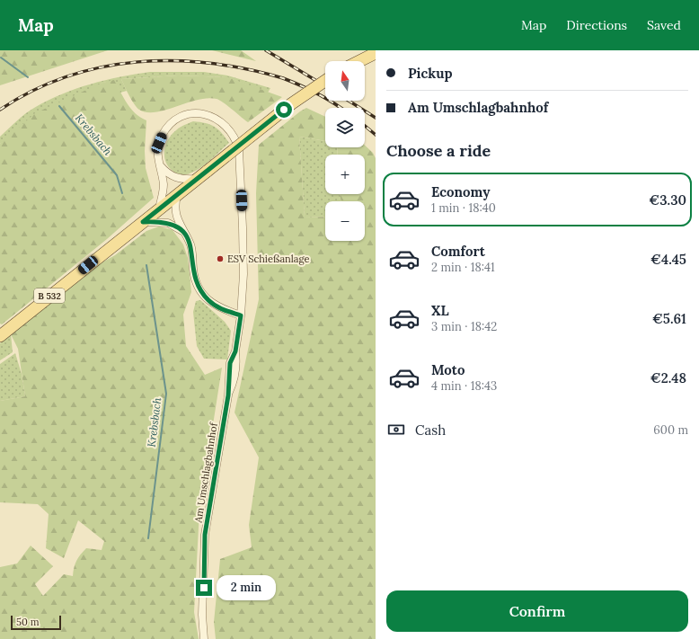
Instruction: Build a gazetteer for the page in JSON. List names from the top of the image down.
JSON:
{
  "streets": {
    "main road": ["B 532"],
    "street": ["Am Umschlagbahnhof"]
  },
  "crossings": [
    ["B 532", "Am Umschlagbahnhof"]
  ],
  "water": ["Krebsbach"],
  "places": ["ESV Schießanlage"],
  "scale_bar": "50 m",
  "north": "top",
  "page": {
    "header": "Map",
    "nav": ["Map", "Directions", "Saved"],
    "banner": ["Pickup", "Am Umschlagbahnhof"],
    "map_buttons": ["+", "−"],
    "heading": "Choose a ride",
    "list": [
      {
        "name": "Economy",
        "note": "1 min · 18:40",
        "value": "€3.30"
      },
      {
        "name": "Comfort",
        "note": "2 min · 18:41",
        "value": "€4.45"
      },
      {
        "name": "XL",
        "note": "3 min · 18:42",
        "value": "€5.61"
      },
      {
        "name": "Moto",
        "note": "4 min · 18:43",
        "value": "€2.48"
      }
    ],
    "pay": ["Cash", "600 m"],
    "bubble": "2 min",
    "buttons": "Confirm",
    "scale": "50 m"
  }
}
